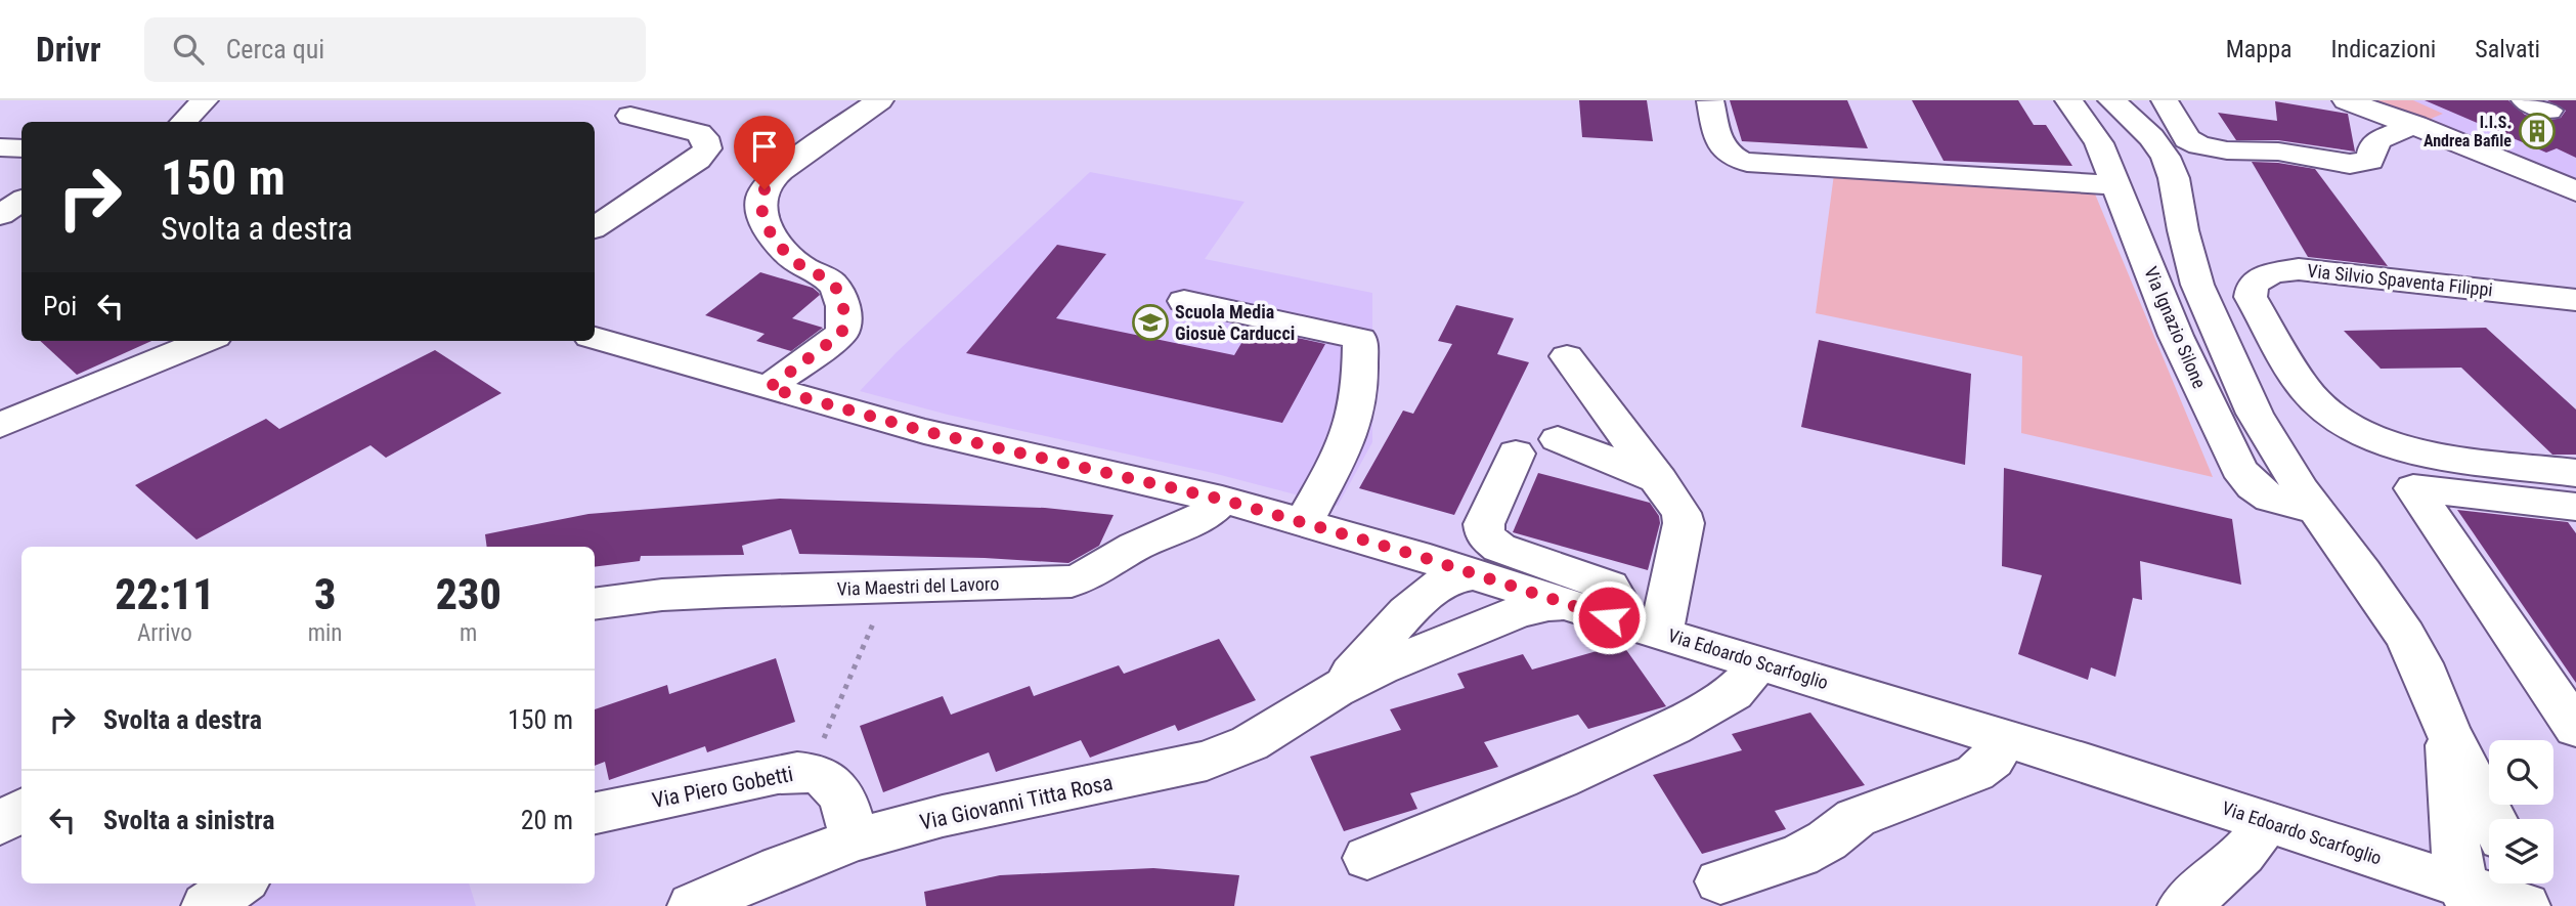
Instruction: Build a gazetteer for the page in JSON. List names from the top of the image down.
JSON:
{
  "streets": {
    "street": [
      "Via Silvio Spaventa Filippi",
      "Via Ignazio Silone",
      "Via Maestri del Lavoro",
      "Via Edoardo Scarfoglio",
      "Via Piero Gobetti",
      "Via Giovanni Titta Rosa"
    ]
  },
  "crossings": [
    ["Via Ignazio Silone", "Via Edoardo Scarfoglio"],
    ["Via Maestri del Lavoro", "Via Edoardo Scarfoglio"],
    ["Via Edoardo Scarfoglio", "Via Giovanni Titta Rosa"],
    ["Via Piero Gobetti", "Via Giovanni Titta Rosa"]
  ],
  "places": {
    "building": ["I.I.S. Andrea Bafile"],
    "school or university": ["Scuola Media Giosuè Carducci"]
  },
  "page": {
    "header": "Drivr",
    "search": "Cerca qui",
    "nav": ["Mappa", "Indicazioni", "Salvati"],
    "turn": ["150 m", "Svolta a destra"],
    "then": "Poi",
    "eta": [
      "22:11",
      "Arrivo",
      "3",
      "min",
      "230",
      "m"
    ],
    "list": [
      {
        "name": "Svolta a destra",
        "value": "150 m"
      },
      {
        "name": "Svolta a sinistra",
        "value": "20 m"
      }
    ]
  }
}
